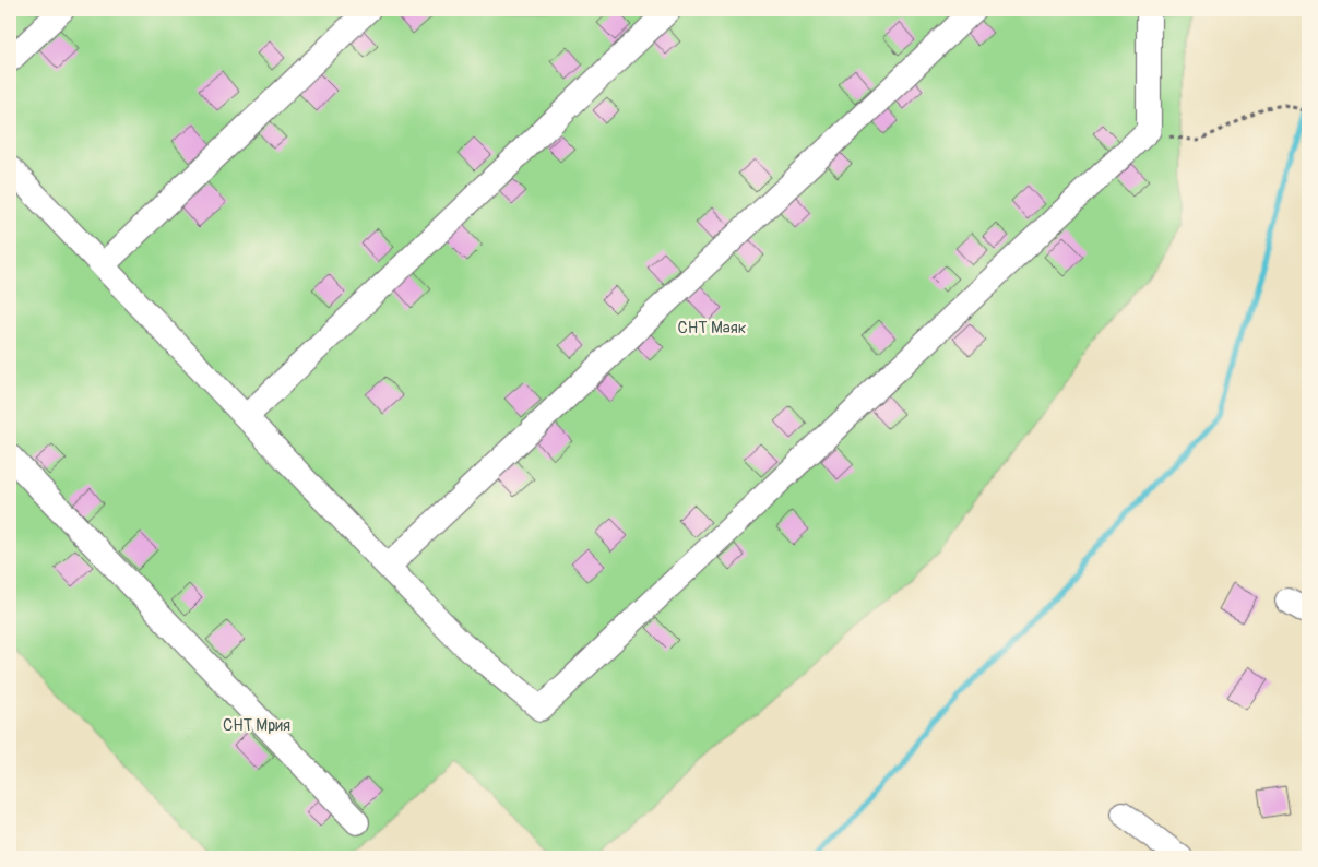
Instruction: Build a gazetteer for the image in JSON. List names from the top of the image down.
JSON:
{
  "parks": ["СНТ Маяк", "СНТ Мрия"]
}
